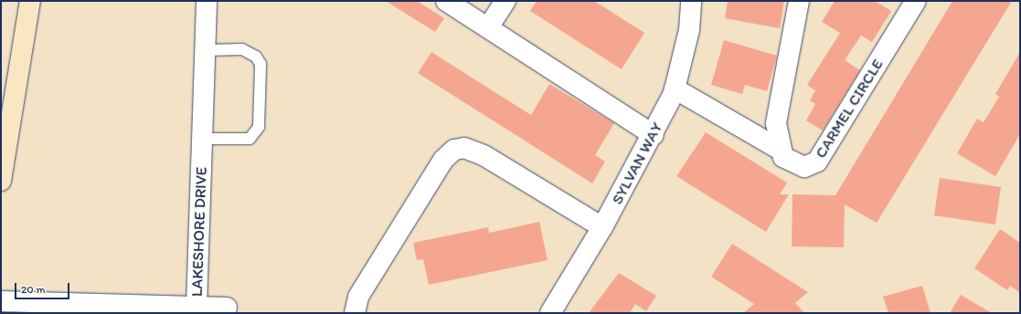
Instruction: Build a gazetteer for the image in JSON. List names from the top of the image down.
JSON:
{
  "streets": {
    "street": ["CARMEL CIRCLE", "SYLVAN WAY", "LAKESHORE DRIVE"]
  },
  "scale_bar": "20 m"
}
